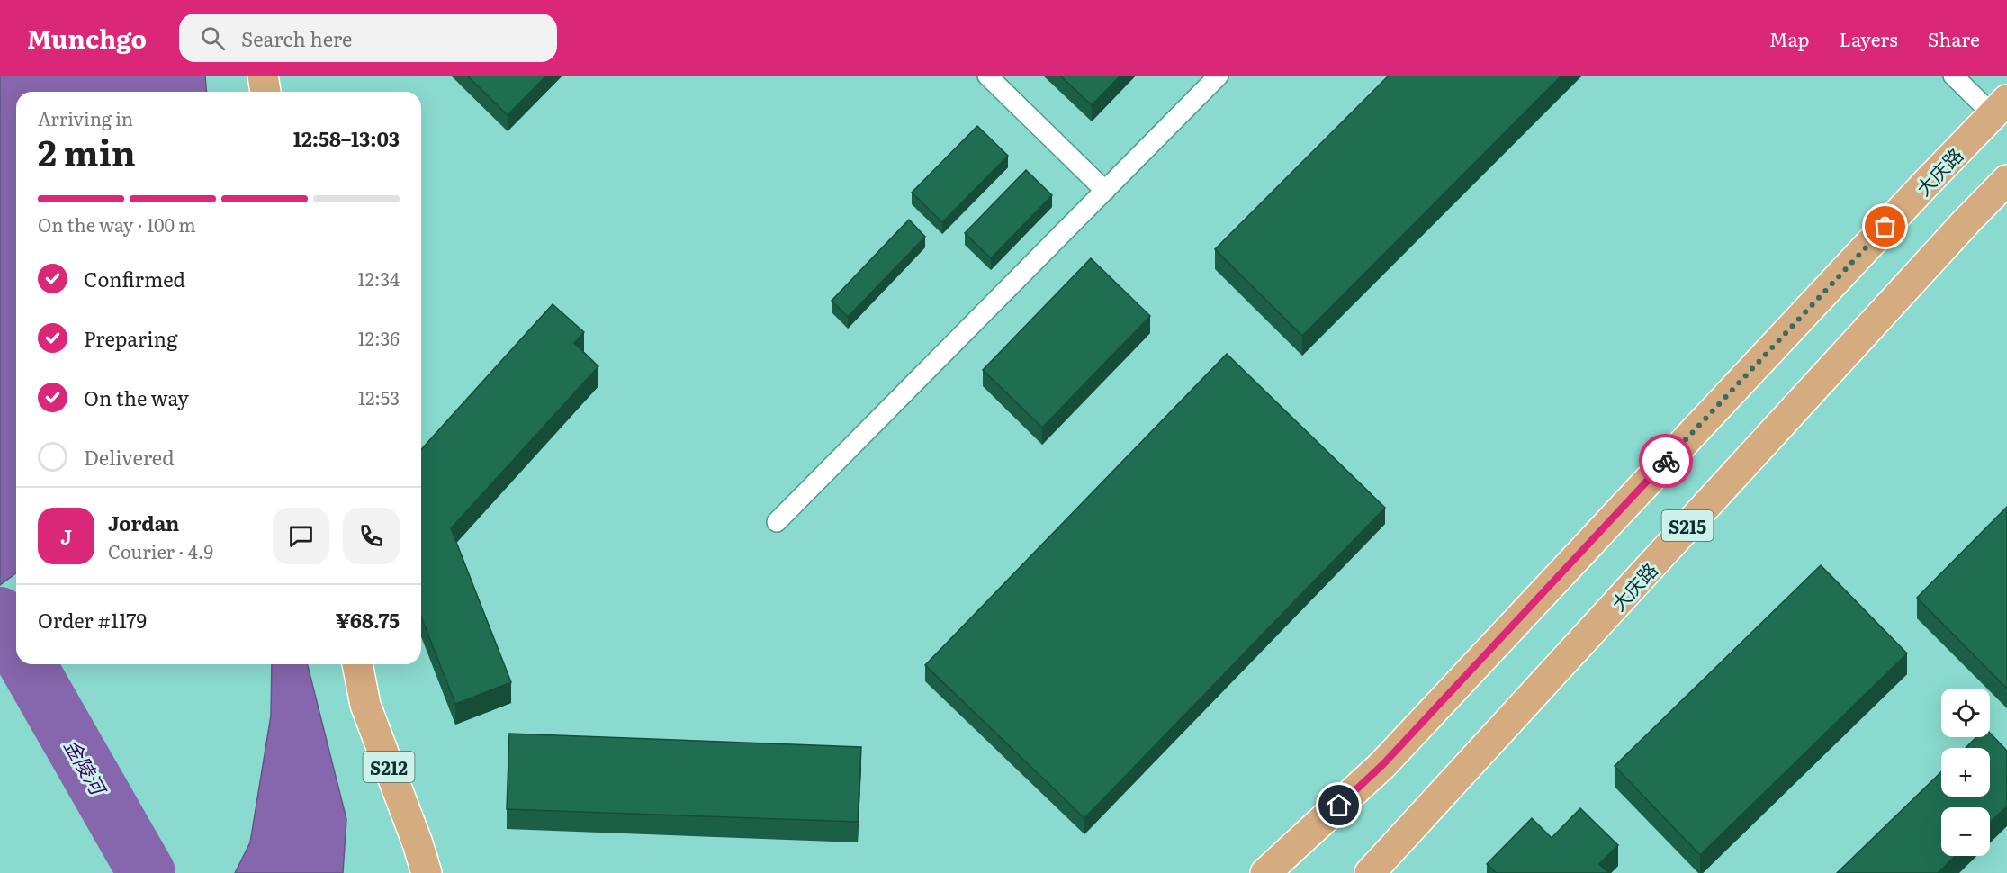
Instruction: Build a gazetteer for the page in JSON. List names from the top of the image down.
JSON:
{
  "streets": {
    "main road": ["大庆路", "S215", "S212"]
  },
  "water": ["金陵河"],
  "page": {
    "header": "Munchgo",
    "search": "Search here",
    "nav": ["Map", "Layers", "Share"],
    "heading": ["2 min", "Arriving in", "12:58–13:03"],
    "panel": [
      "Jordan",
      "Courier · 4.9",
      "Order #1179",
      "¥68.75"
    ],
    "bar": "On the way · 100 m",
    "list": [
      ["Confirmed", "12:34"],
      ["Preparing", "12:36"],
      ["On the way", "12:53"],
      "Delivered"
    ],
    "round": "J",
    "map_buttons": ["+", "−"]
  }
}
